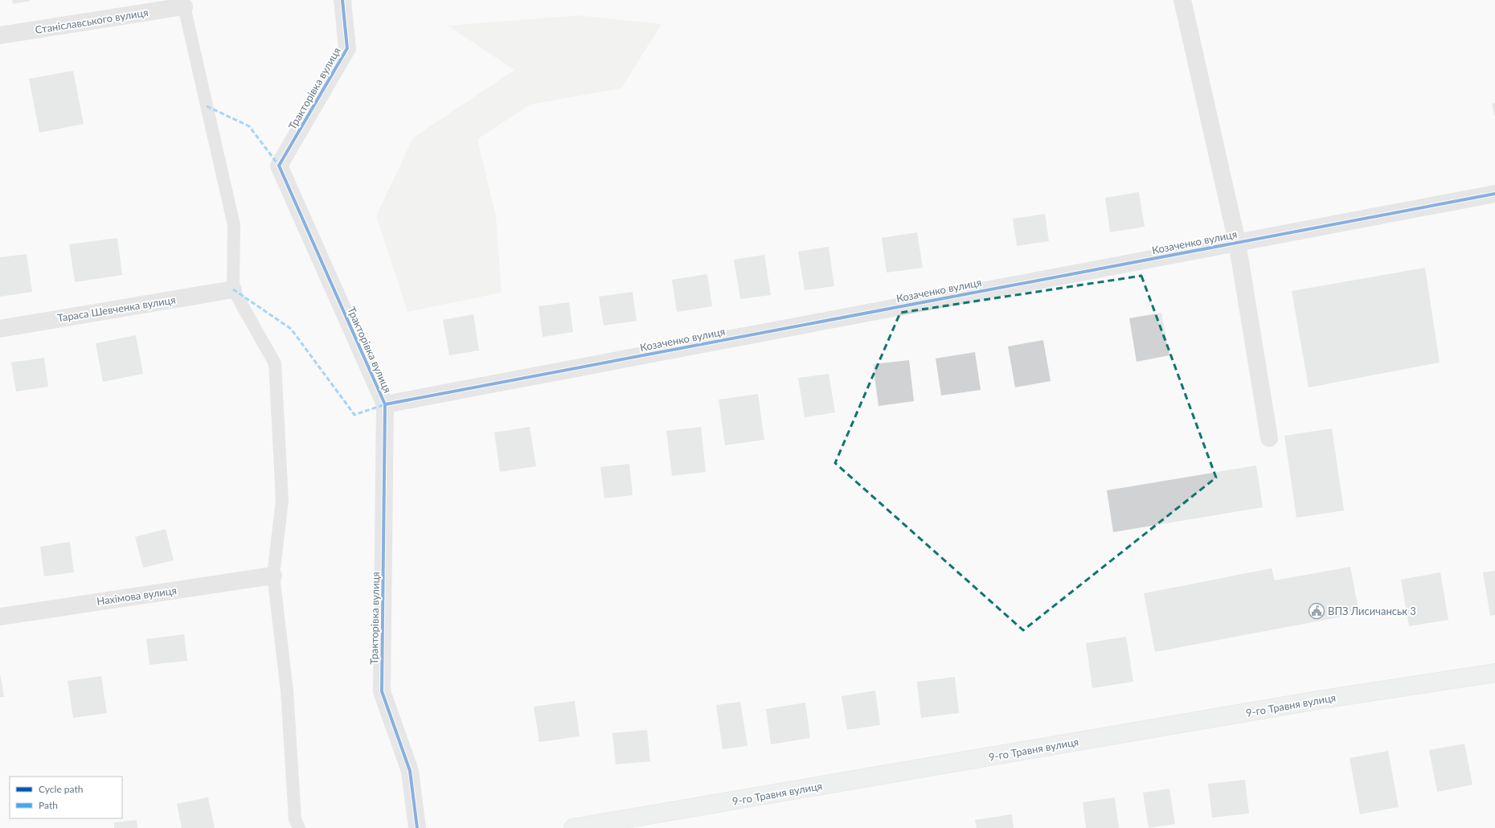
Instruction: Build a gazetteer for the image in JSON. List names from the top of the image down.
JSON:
{
  "streets": {
    "main road": ["9-го Травня вулиця"],
    "street": [
      "Станіславського вулиця",
      "Тракторівка вулиця",
      "Козаченко вулиця",
      "Тараса Шевченка вулиця",
      "Нахімова вулиця"
    ]
  },
  "crossings": [
    ["Тракторівка вулиця", "Козаченко вулиця"]
  ],
  "places": {
    "public building": ["ВПЗ Лисичанськ 3"]
  },
  "legend": ["Cycle path", "Path"]
}
